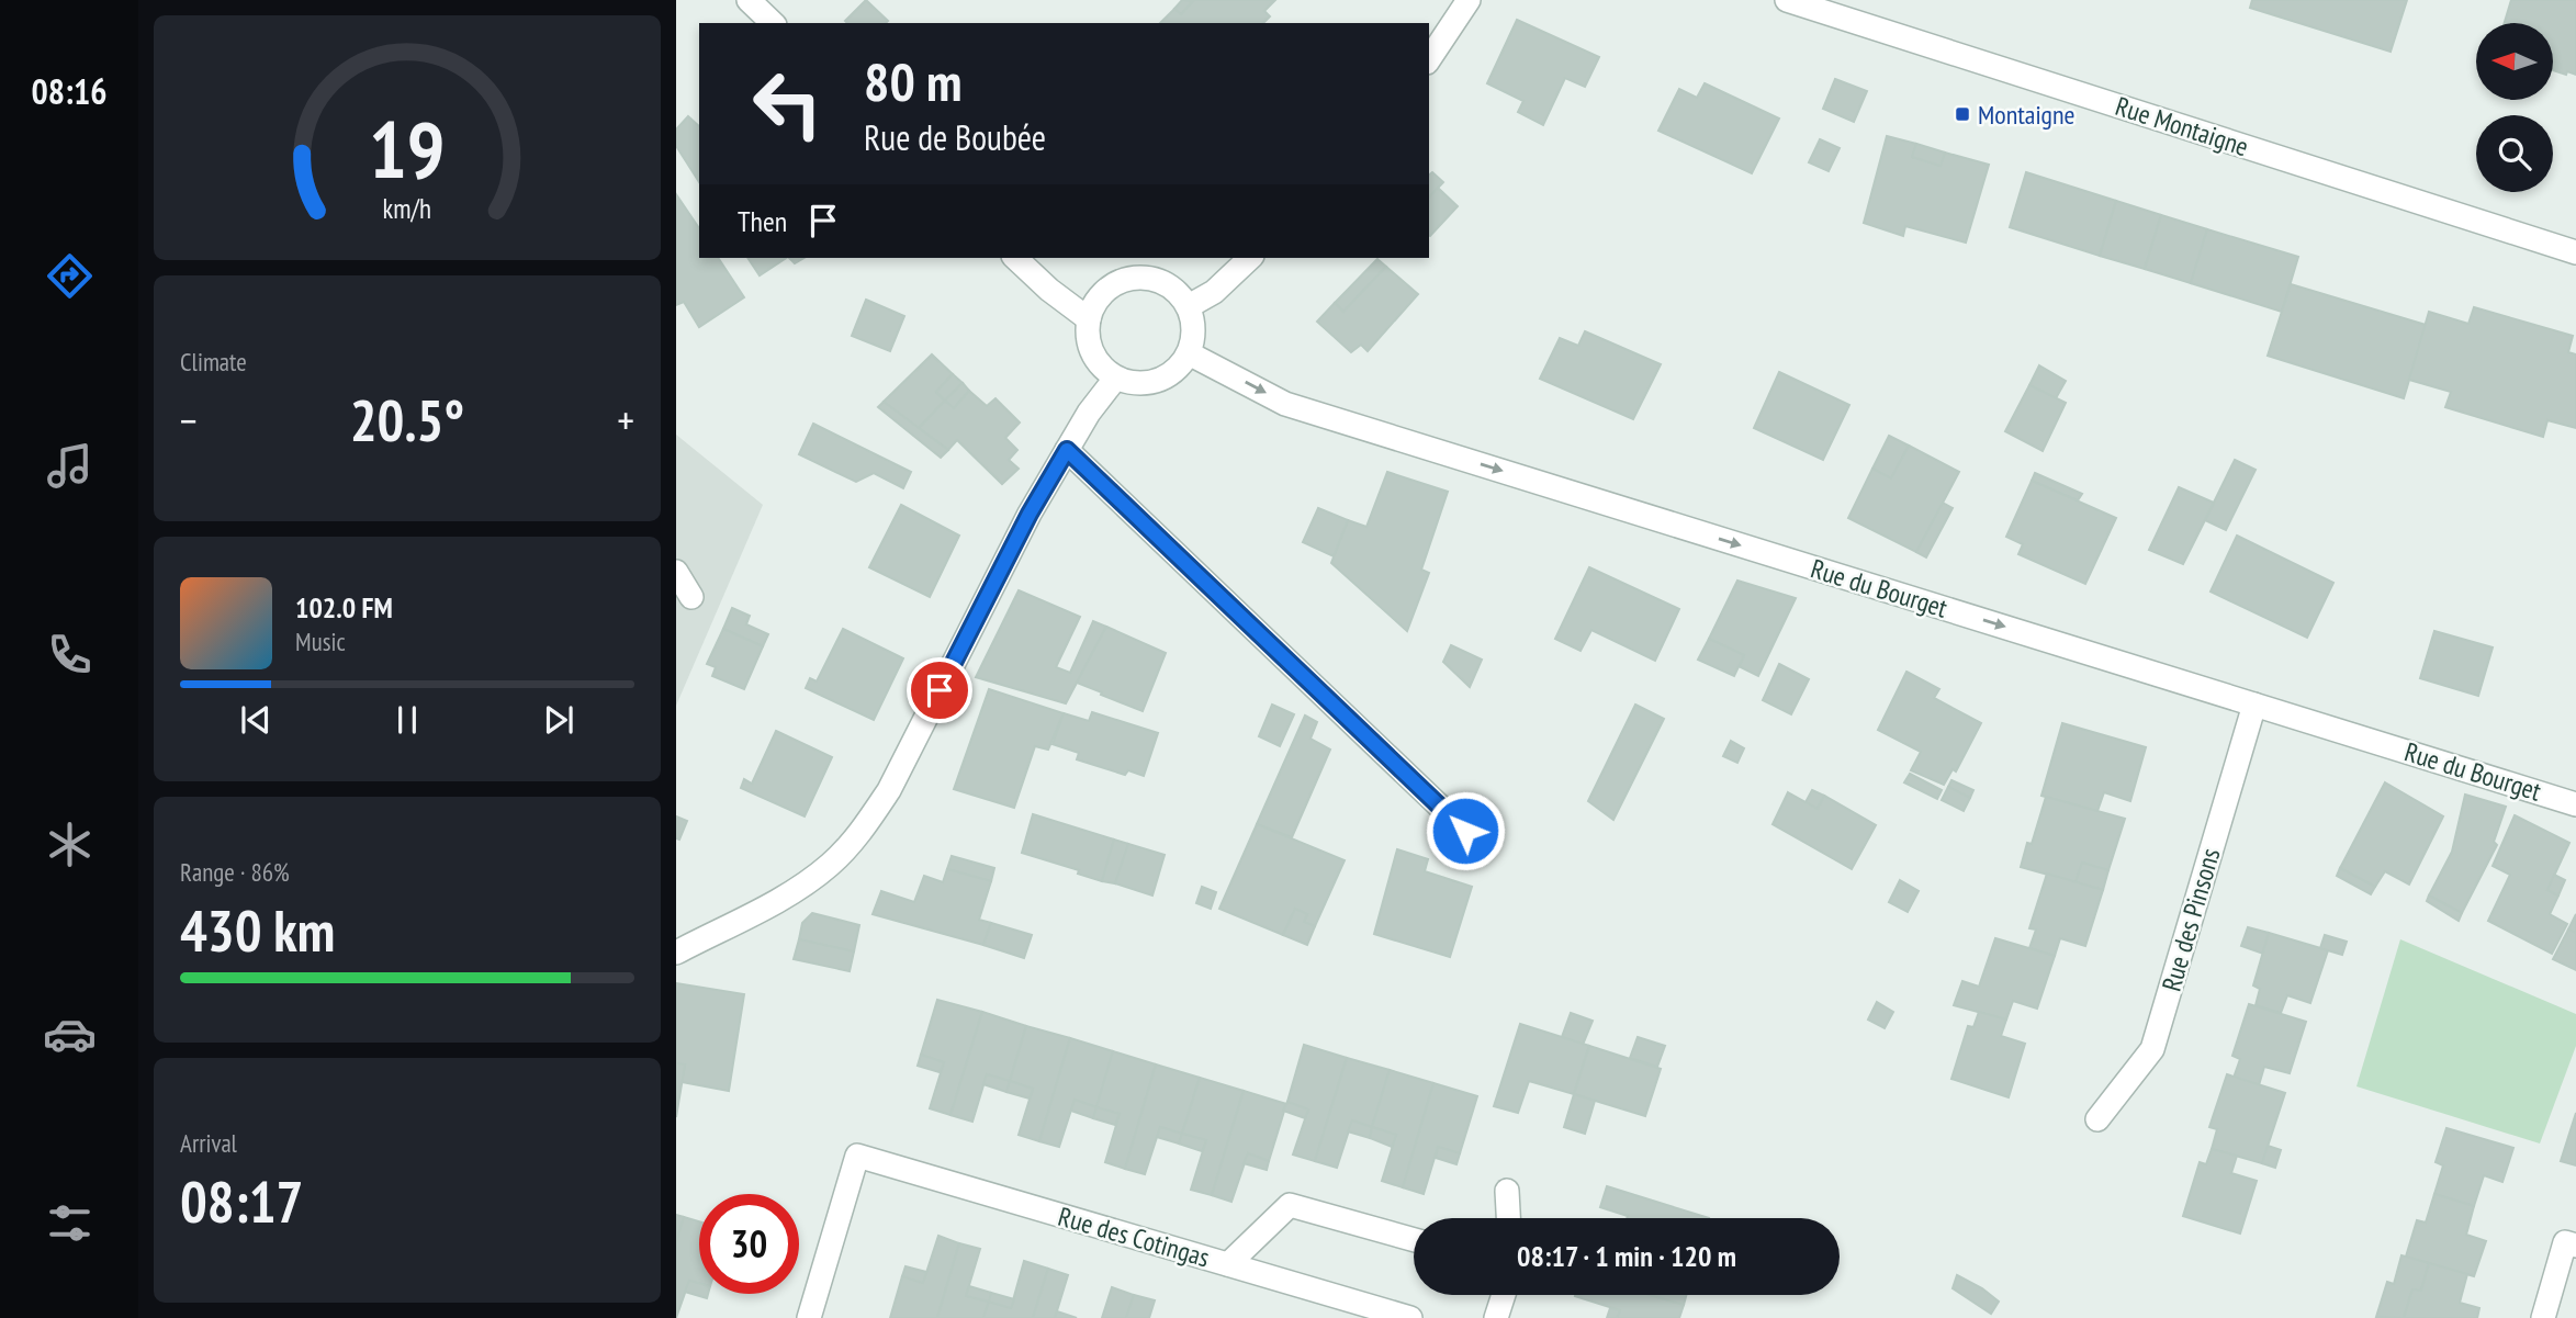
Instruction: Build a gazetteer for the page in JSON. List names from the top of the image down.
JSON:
{
  "streets": {
    "street": [
      "Rue Montaigne",
      "Rue du Bourget",
      "Rue des Pinsons",
      "Rue des Cotingas"
    ]
  },
  "crossings": [
    ["Rue du Bourget", "Rue des Pinsons"]
  ],
  "one_way": ["Rue du Bourget"],
  "places": {
    "transit": ["Montaigne"]
  },
  "north": "left",
  "page": {
    "tabs": "08:16",
    "turn": ["80 m", "Rue de Boubée"],
    "then": "Then",
    "tile": [
      "Climate",
      ["Range · 86%", "430 km"],
      ["Arrival", "08:17"]
    ],
    "heat": ["−", "20.5°", "+"],
    "song": ["102.0 FM", "Music"],
    "limit": "30",
    "trip": "08:17 · 1 min · 120 m",
    "gauge": ["19", "km/h"]
  }
}
